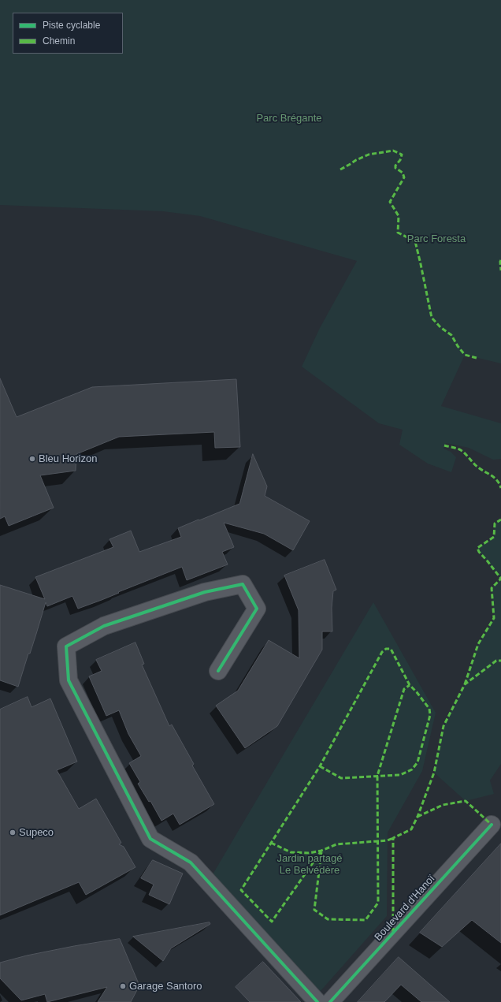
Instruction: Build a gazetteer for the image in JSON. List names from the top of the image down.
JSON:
{
  "streets": {
    "street": ["Boulevard d'Hanoï"]
  },
  "parks": ["Parc Brégante", "Parc Foresta", "Jardin partagé Le Belvédère"],
  "places": ["Bleu Horizon", "Supeco", "Garage Santoro"],
  "legend": ["Piste cyclable", "Chemin"]
}
